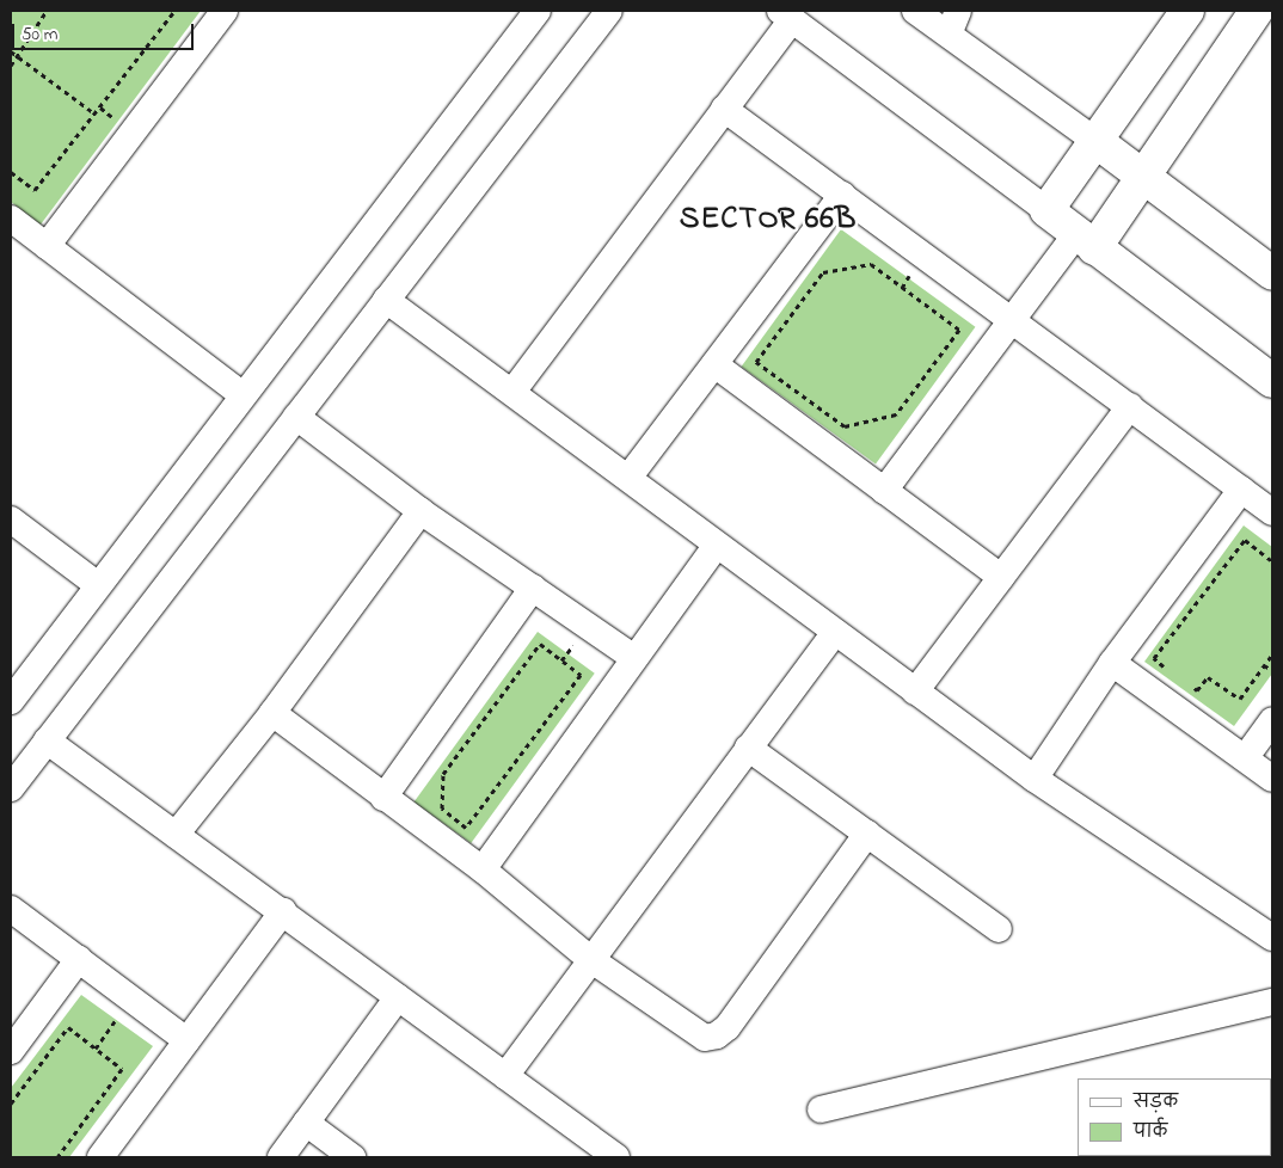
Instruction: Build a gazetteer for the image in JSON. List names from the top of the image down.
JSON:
{
  "districts": ["SECTOR 66B"],
  "legend": ["सड़क", "पार्क"],
  "scale_bar": "50 m"
}
